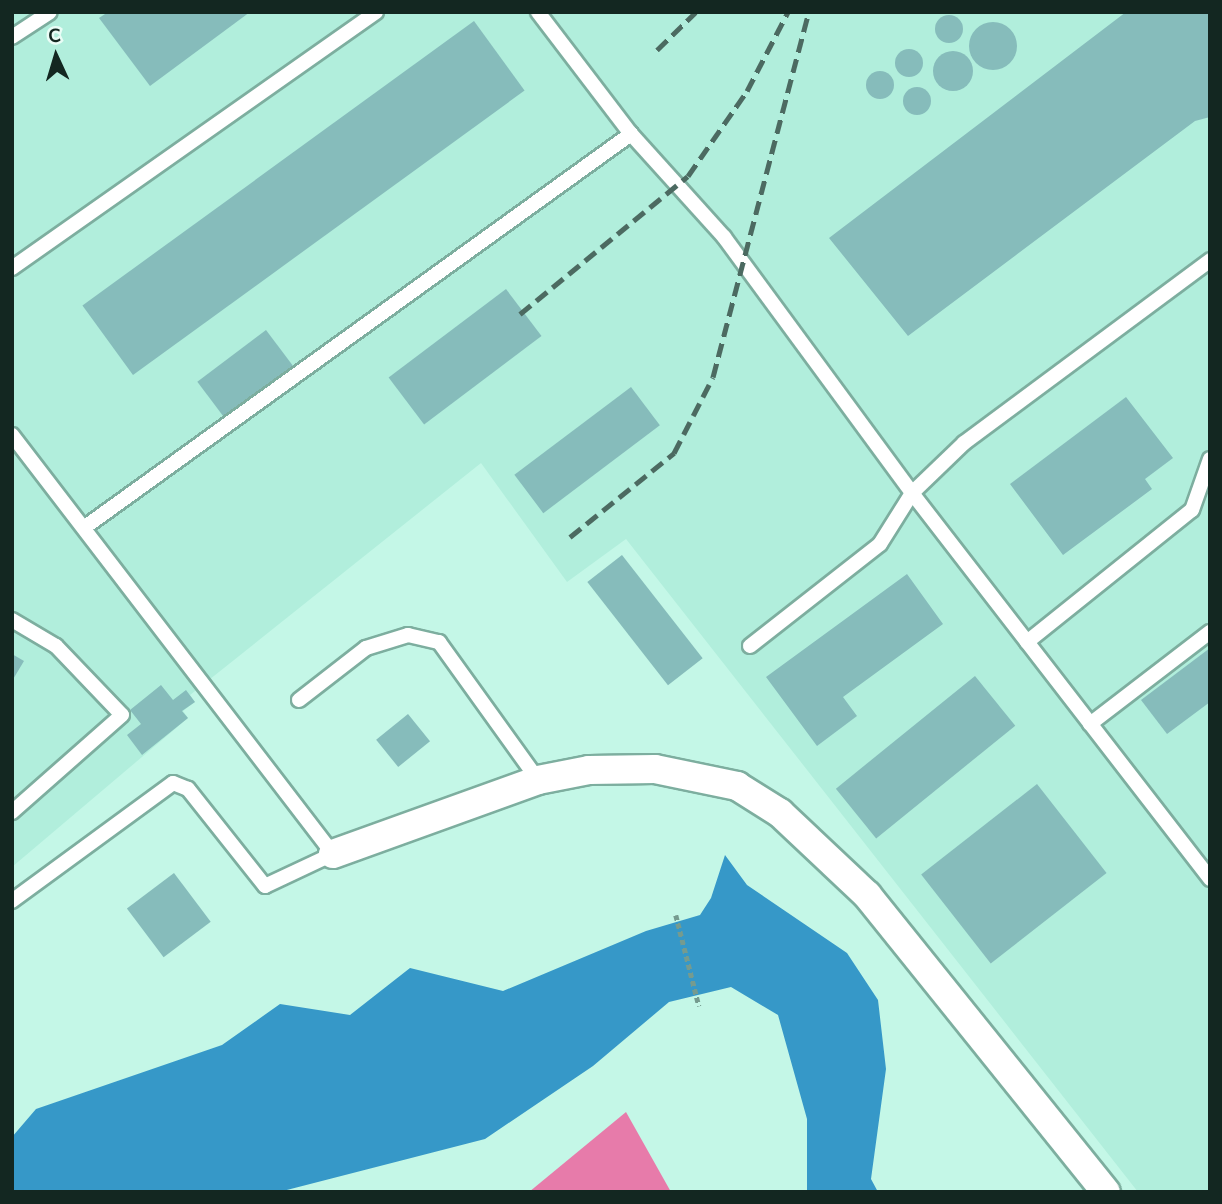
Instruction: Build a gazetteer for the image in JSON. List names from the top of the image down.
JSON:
{
  "north": "top"
}
